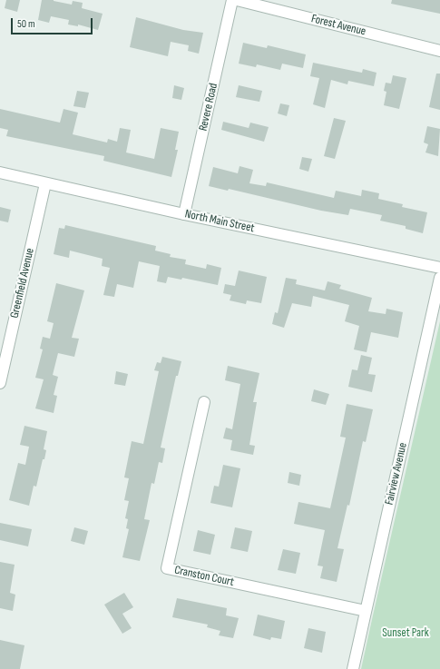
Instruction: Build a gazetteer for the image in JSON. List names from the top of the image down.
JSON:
{
  "streets": {
    "street": [
      "Forest Avenue",
      "Revere Road",
      "North Main Street",
      "Greenfield Avenue",
      "Fairview Avenue",
      "Cranston Court"
    ]
  },
  "crossings": [
    ["Revere Road", "North Main Street"],
    ["North Main Street", "Greenfield Avenue"],
    ["Fairview Avenue", "Cranston Court"]
  ],
  "parks": ["Sunset Park"],
  "scale_bar": "50 m"
}
